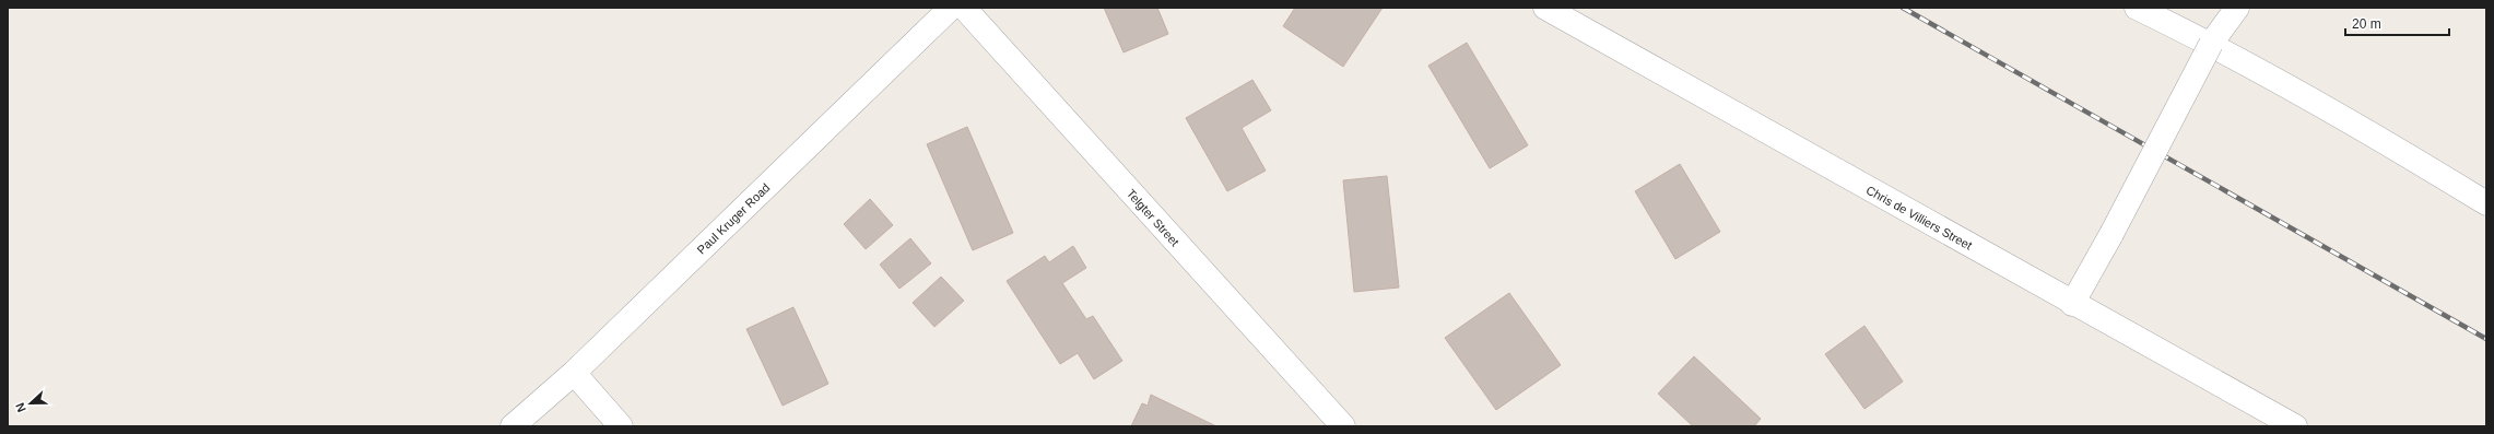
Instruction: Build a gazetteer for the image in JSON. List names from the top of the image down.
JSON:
{
  "streets": {
    "street": ["Telgter Street", "Chris de Villiers Street", "Paul Kruger Road"]
  },
  "scale_bar": "20 m",
  "north": "left"
}
